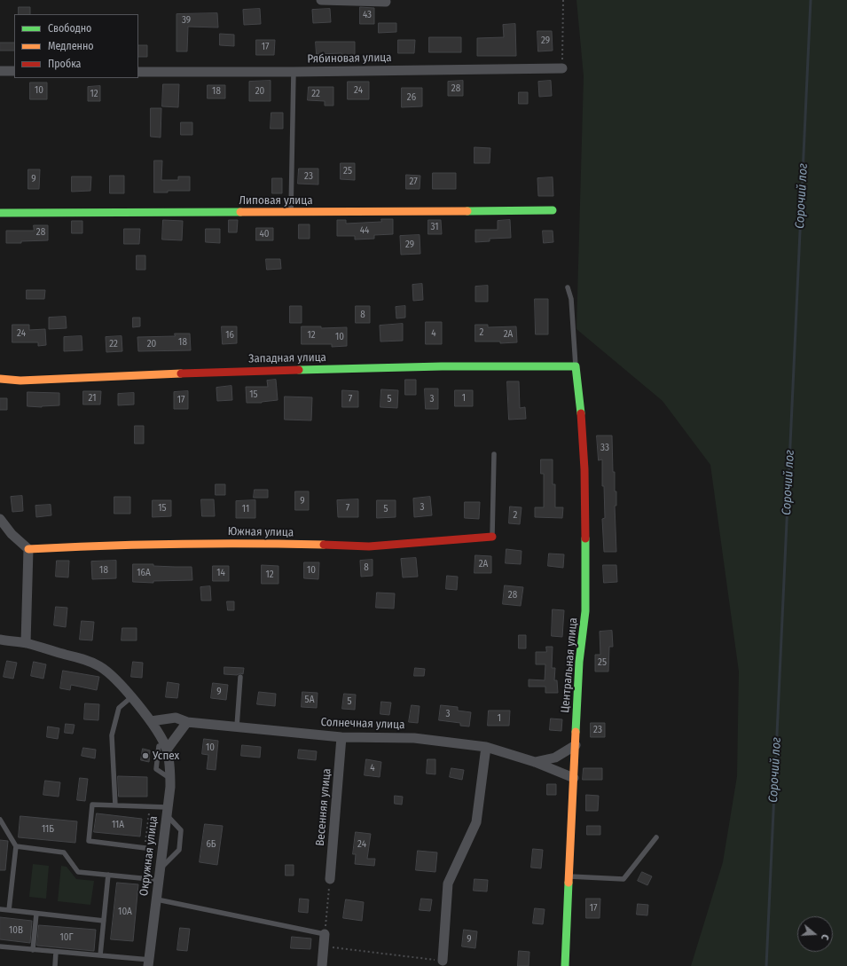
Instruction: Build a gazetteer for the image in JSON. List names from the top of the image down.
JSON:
{
  "streets": {
    "street": [
      "Рябиновая улица",
      "Липовая улица",
      "Западная улица",
      "Южная улица",
      "Центральная улица",
      "Солнечная улица",
      "Весенняя улица",
      "Окружная улица"
    ]
  },
  "crossings": [
    ["Западная улица", "Центральная улица"],
    ["Центральная улица", "Солнечная улица"],
    ["Солнечная улица", "Весенняя улица"]
  ],
  "water": ["Сорочий лог"],
  "places": ["Успех"],
  "house_numbers": [
    "43",
    "39",
    "29",
    "17",
    "28",
    "10",
    "24",
    "18",
    "20",
    "12",
    "22",
    "26",
    "25",
    "23",
    "9",
    "27",
    "31",
    "44",
    "28",
    "40",
    "29",
    "8",
    "2",
    "24",
    "4",
    "2А",
    "16",
    "12",
    "10",
    "18",
    "22",
    "20",
    "15",
    "21",
    "1",
    "7",
    "5",
    "3",
    "17",
    "33",
    "9",
    "3",
    "15",
    "7",
    "11",
    "5",
    "2",
    "2А",
    "8",
    "18",
    "10",
    "16А",
    "14",
    "12",
    "28",
    "25",
    "9",
    "5А",
    "5",
    "3",
    "1",
    "23",
    "10",
    "4",
    "11А",
    "11Б",
    "6Б",
    "24",
    "17",
    "10А",
    "10В",
    "10Г",
    "9"
  ],
  "legend": ["Свободно", "Медленно", "Пробка"],
  "north": "right"
}
